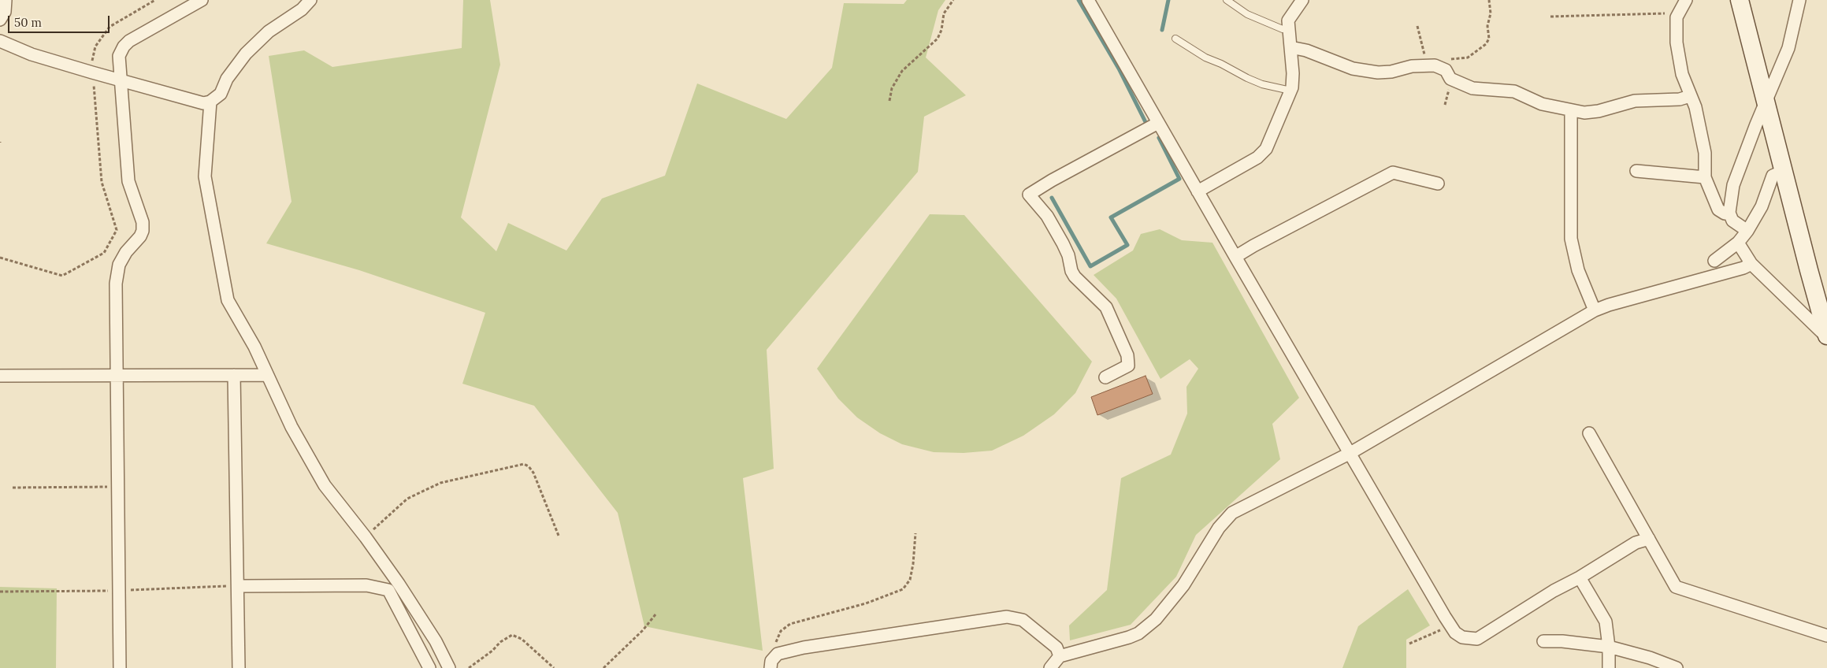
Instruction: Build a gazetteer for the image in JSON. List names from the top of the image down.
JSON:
{
  "scale_bar": "50 m"
}
